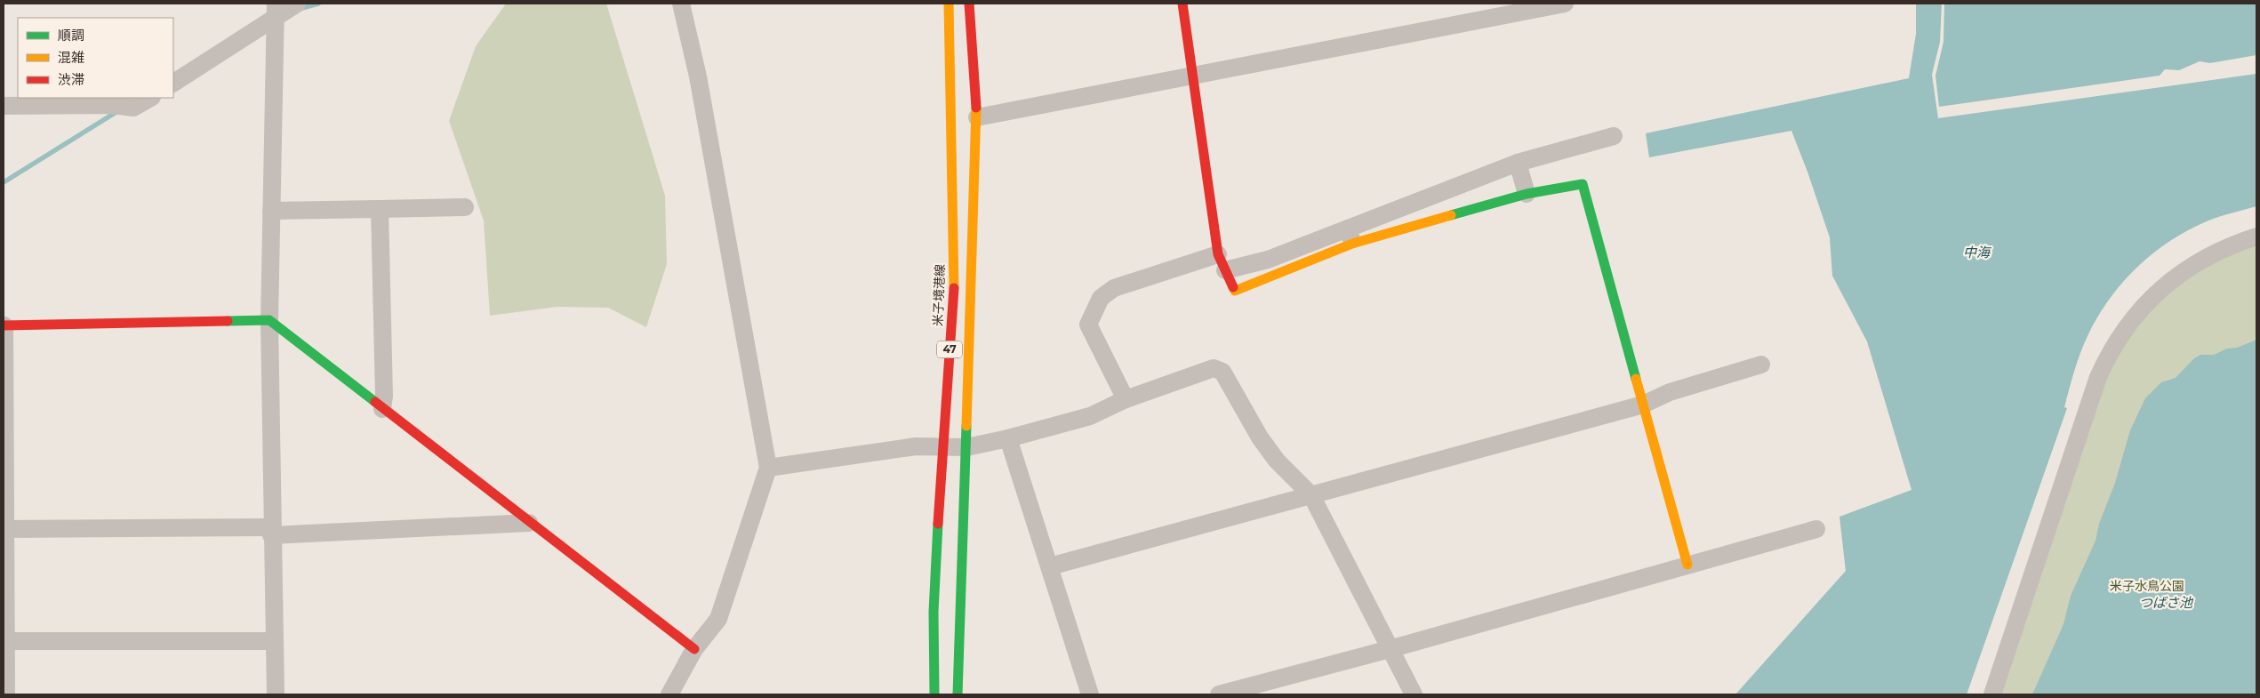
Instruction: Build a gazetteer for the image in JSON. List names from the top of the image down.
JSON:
{
  "streets": {
    "street": ["米子境港線", "47"]
  },
  "water": ["中海", "つばさ池"],
  "parks": ["米子水鳥公園"],
  "legend": ["順調", "混雑", "渋滞"]
}
